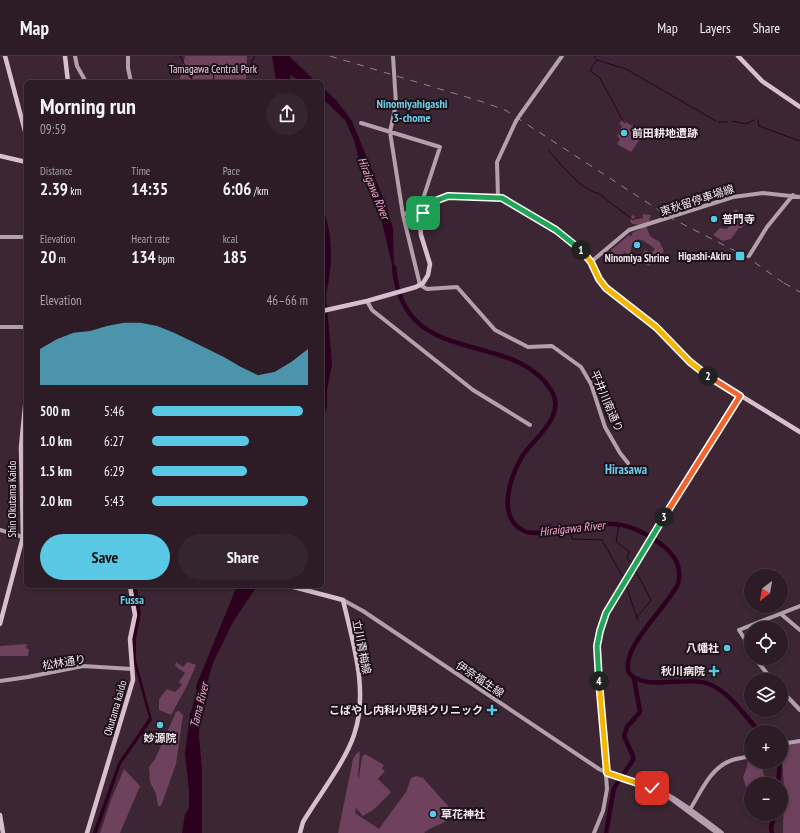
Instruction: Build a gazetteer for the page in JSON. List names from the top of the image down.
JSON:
{
  "streets": {
    "main road": [
      "東秋留停車場線",
      "平井川南通り",
      "Shin Okutama Kaido",
      "立川青梅線",
      "松林通り",
      "伊奈福生線",
      "Okutama kaido"
    ]
  },
  "crossings": [
    ["立川青梅線", "伊奈福生線"],
    ["松林通り", "Okutama kaido"]
  ],
  "districts": ["Ninomiyahigashi 3-chome", "Hirasawa", "Fussa"],
  "water": ["Hiraigawa River", "Tama River"],
  "parks": ["Tamagawa Central Park"],
  "places": {
    "other": [
      "前田耕地遺跡",
      "普門寺",
      "Ninomiya Shrine",
      "八幡社",
      "妙源院",
      "草花神社"
    ],
    "transit": ["Higashi-Akiru"],
    "health": ["秋川病院", "こばやし内科小児科クリニック"]
  },
  "north": "bottom left",
  "page": {
    "header": "Map",
    "nav": ["Map", "Layers", "Share"],
    "heading": ["Morning run", "09:59"],
    "stats": [
      ["Distance", "2.39 km"],
      ["Time", "14:35"],
      ["Pace", "6:06 /km"],
      ["Elevation", "20 m"],
      ["Heart rate", "134 bpm"],
      ["kcal", "185"]
    ],
    "pins": [
      "1",
      "2",
      "3",
      "4"
    ],
    "chart": ["Elevation", "46–66 m"],
    "list": [
      {
        "name": "500 m",
        "note": "5:46"
      },
      {
        "name": "1.0 km",
        "note": "6:27"
      },
      {
        "name": "1.5 km",
        "note": "6:29"
      },
      {
        "name": "2.0 km",
        "note": "5:43"
      }
    ],
    "buttons": ["Save", "Share"],
    "map_buttons": ["+", "−"]
  }
}
